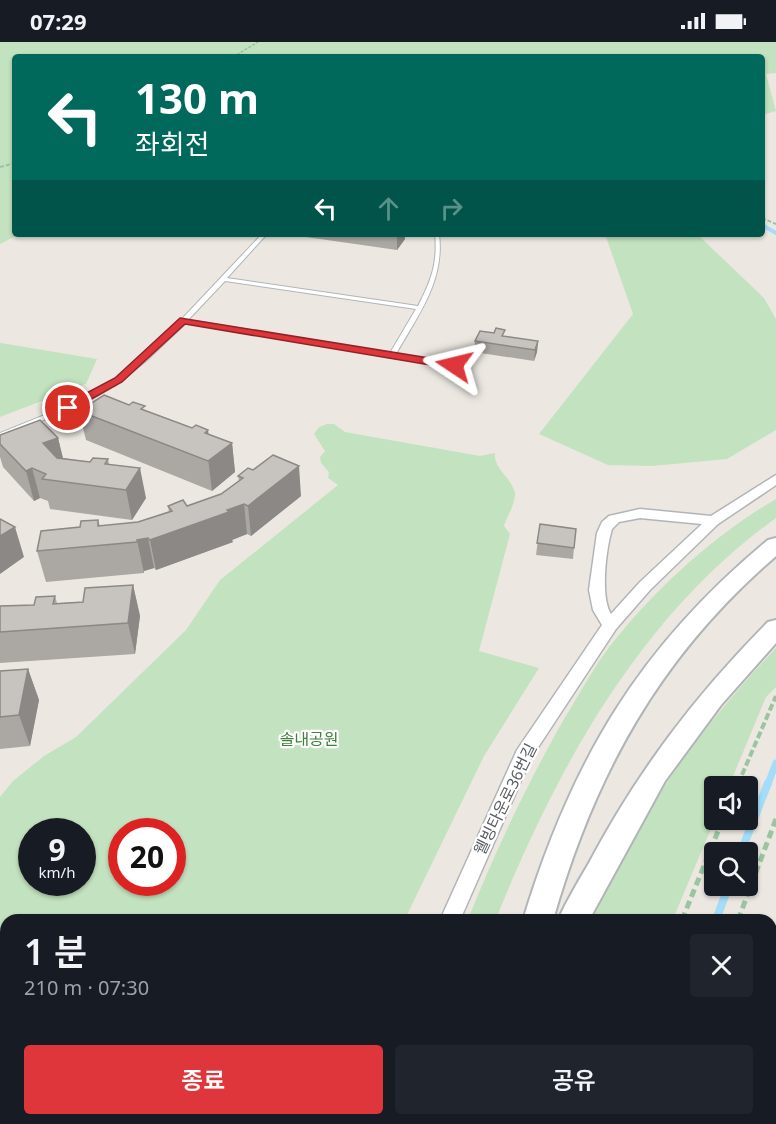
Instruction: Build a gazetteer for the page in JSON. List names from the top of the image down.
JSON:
{
  "streets": {
    "street": ["웰빙타운로36번길"]
  },
  "parks": ["솔내공원"],
  "page": {
    "status": "07:29",
    "turn": ["130 m", "좌회전"],
    "speed": "9 km/h",
    "limit": "20",
    "heading": ["1 분", "210 m · 07:30"],
    "buttons": ["종료", "공유"]
  }
}
